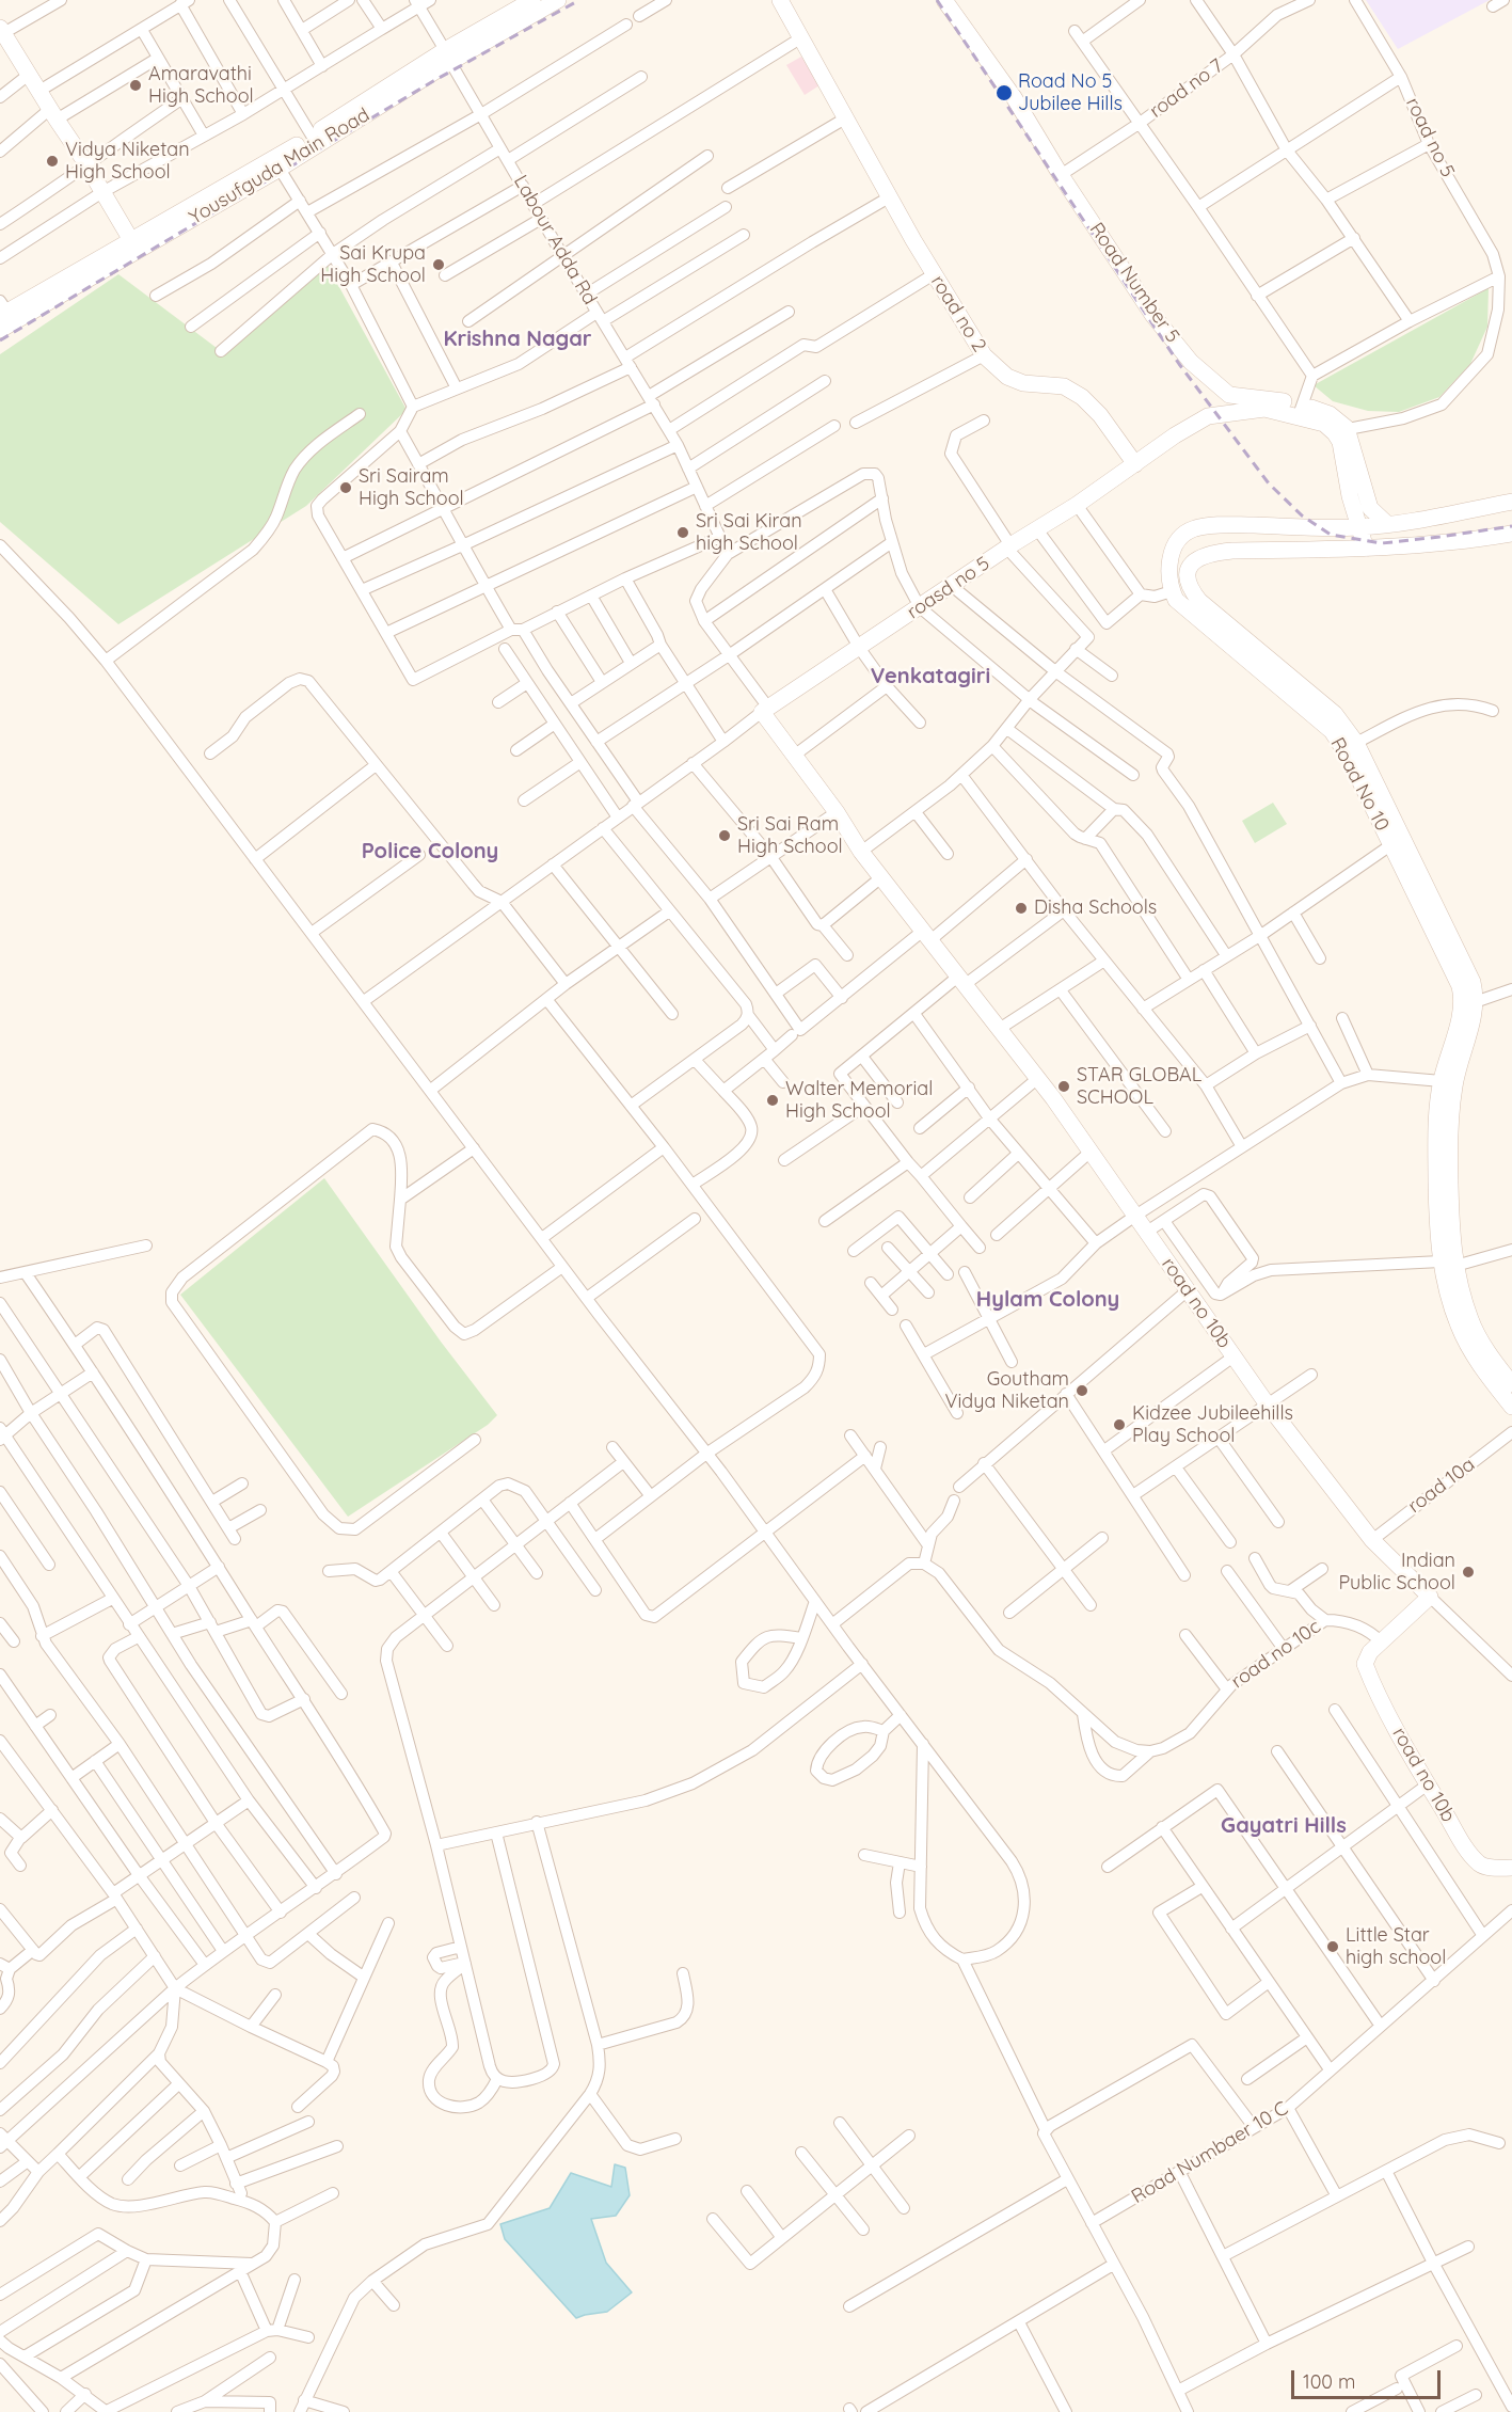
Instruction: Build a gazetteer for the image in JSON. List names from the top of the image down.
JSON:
{
  "streets": {
    "main road": [
      "Yousufguda Main Road",
      "Road Number 5",
      "road no 2",
      "roasd no 5",
      "Road No 10",
      "road no 10b"
    ],
    "street": [
      "road no 7",
      "road no 5",
      "Labour Adda Rd",
      "road 10a",
      "road no 10c",
      "Road Numbaer 10 C"
    ]
  },
  "crossings": [
    ["road no 7", "Road Number 5"],
    ["Yousufguda Main Road", "Labour Adda Rd"],
    ["road no 2", "roasd no 5"],
    ["roasd no 5", "road no 10b"],
    ["road no 10b", "road 10a"],
    ["road no 10b", "road no 10c"]
  ],
  "districts": [
    "Krishna Nagar",
    "Venkatagiri",
    "Police Colony",
    "Hylam Colony",
    "Gayatri Hills"
  ],
  "places": [
    "Amaravathi High School",
    "Road No 5 Jubilee Hills",
    "Vidya Niketan High School",
    "Sai Krupa High School",
    "Sri Sairam High School",
    "Sri Sai Kiran high School",
    "Sri Sai Ram High School",
    "Disha Schools",
    "STAR GLOBAL SCHOOL",
    "Walter Memorial High School",
    "Goutham Vidya Niketan",
    "Kidzee Jubileehills Play School",
    "Indian Public School",
    "Little Star high school"
  ],
  "scale_bar": "100 m"
}
